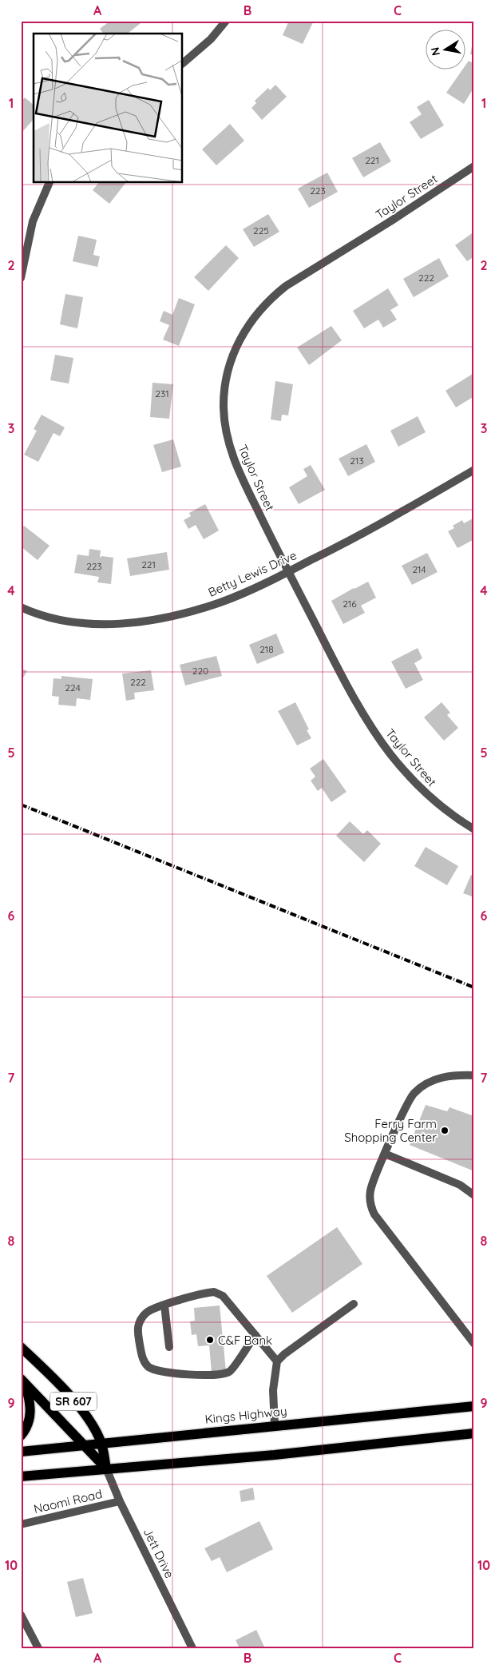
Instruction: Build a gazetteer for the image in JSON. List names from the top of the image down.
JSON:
{
  "streets": {
    "main road": ["SR 607", "Kings Highway"],
    "street": [
      "Taylor Street",
      "Betty Lewis Drive",
      "Naomi Road",
      "Jett Drive"
    ]
  },
  "crossings": [
    ["Taylor Street", "Betty Lewis Drive"],
    ["SR 607", "Kings Highway"],
    ["SR 607", "Jett Drive"],
    ["Naomi Road", "Jett Drive"]
  ],
  "places": ["Ferry Farm Shopping Center", "C&F Bank"],
  "house_numbers": [
    "221",
    "223",
    "225",
    "222",
    "231",
    "213",
    "221",
    "223",
    "214",
    "216",
    "218",
    "220",
    "222",
    "224"
  ],
  "north": "left",
  "grid": {
    "columns": ["A", "B", "C"],
    "rows": [
      "1",
      "2",
      "3",
      "4",
      "5",
      "6",
      "7",
      "8",
      "9",
      "10"
    ]
  }
}
